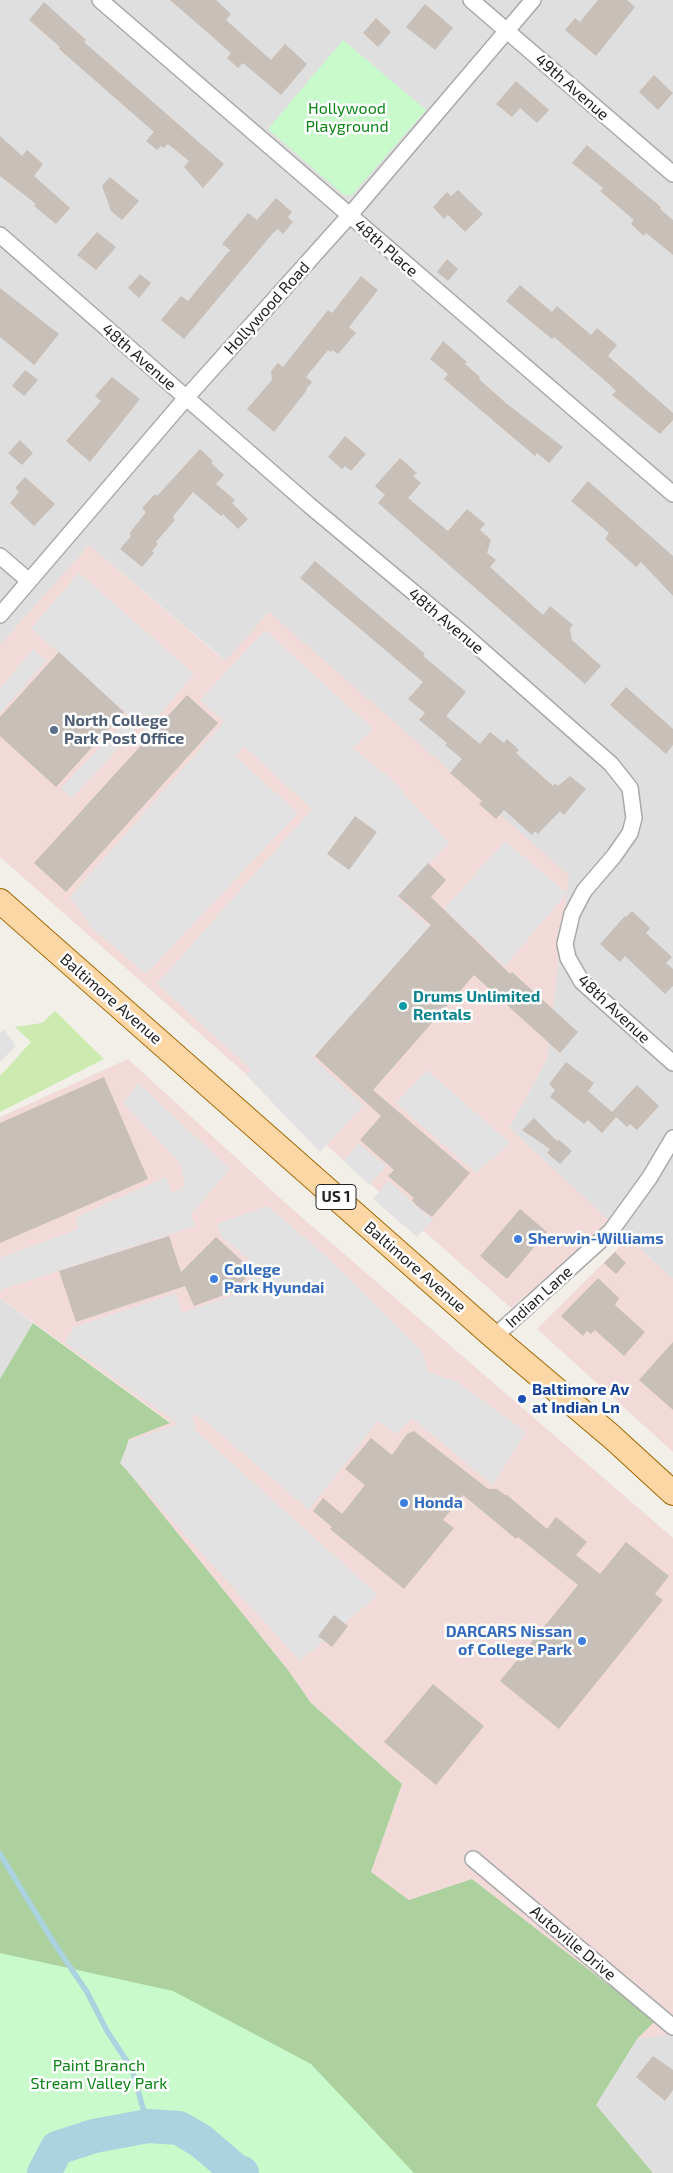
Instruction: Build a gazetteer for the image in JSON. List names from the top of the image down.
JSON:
{
  "streets": {
    "main road": ["Baltimore Avenue", "US 1"],
    "street": [
      "49th Avenue",
      "48th Place",
      "Hollywood Road",
      "48th Avenue",
      "Indian Lane",
      "Autoville Drive"
    ]
  },
  "crossings": [
    ["49th Avenue", "Hollywood Road"],
    ["48th Place", "Hollywood Road"],
    ["Hollywood Road", "48th Avenue"],
    ["Baltimore Avenue", "Indian Lane"]
  ],
  "parks": ["Hollywood Playground", "Paint Branch Stream Valley Park"],
  "places": [
    "North College Park Post Office",
    "Drums Unlimited Rentals",
    "Sherwin-Williams",
    "College Park Hyundai",
    "Baltimore Av at Indian Ln",
    "Honda",
    "DARCARS Nissan of College Park"
  ]
}
